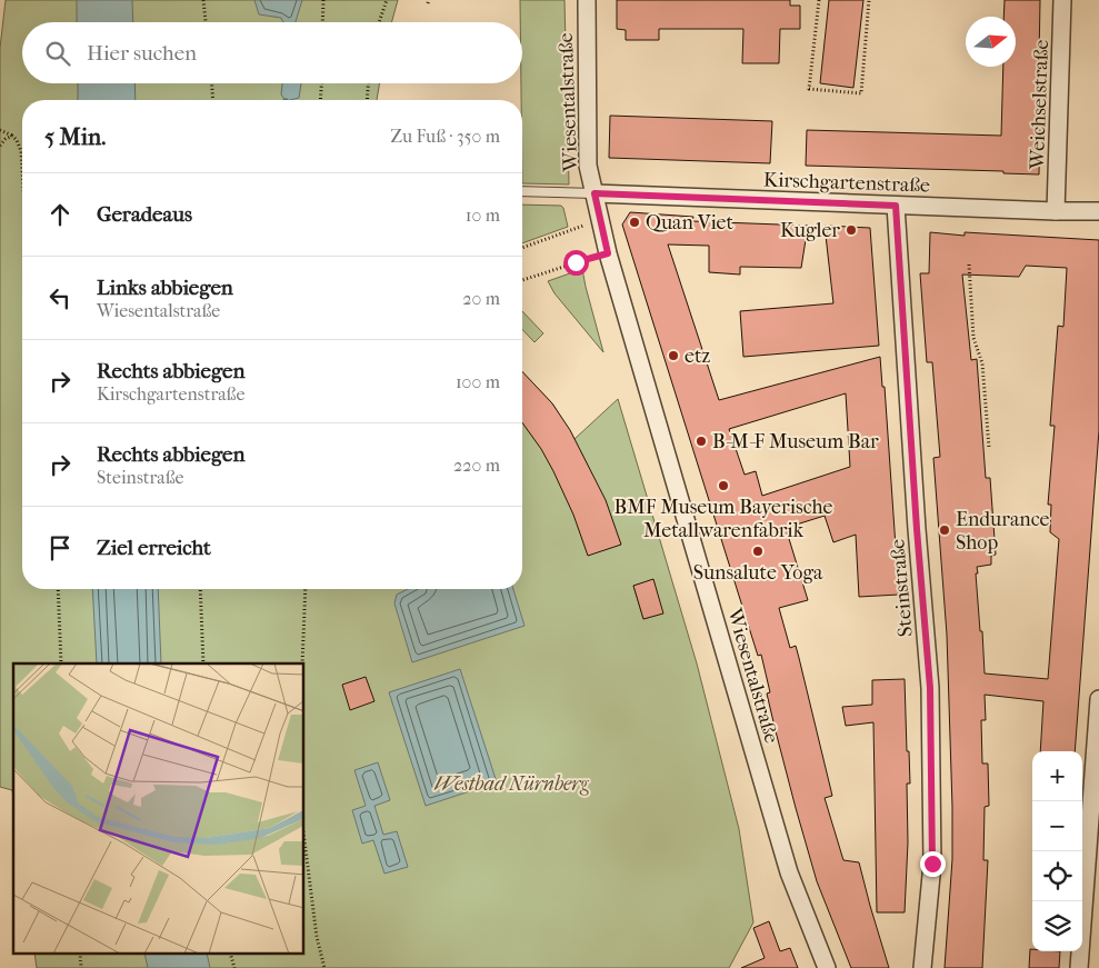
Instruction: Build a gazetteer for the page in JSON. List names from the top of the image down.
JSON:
{
  "streets": {
    "street": [
      "Wiesentalstraße",
      "Weichselstraße",
      "Kirschgartenstraße",
      "Steinstraße"
    ]
  },
  "crossings": [
    ["Wiesentalstraße", "Kirschgartenstraße"],
    ["Weichselstraße", "Kirschgartenstraße"],
    ["Kirschgartenstraße", "Steinstraße"]
  ],
  "parks": ["Westbad Nürnberg"],
  "places": [
    "Quan Viet",
    "Kugler",
    "etz",
    "B-M-F Museum Bar",
    "BMF Museum Bayerische Metallwarenfabrik",
    "Endurance Shop",
    "Sunsalute Yoga"
  ],
  "north": "right",
  "page": {
    "search": "Hier suchen",
    "heading": ["5 Min.", "Zu Fuß · 350 m"],
    "list": [
      ["Geradeaus", "10 m"],
      ["Links abbiegen", "Wiesentalstraße", "20 m"],
      ["Rechts abbiegen", "Kirschgartenstraße", "100 m"],
      ["Rechts abbiegen", "Steinstraße", "220 m"],
      "Ziel erreicht"
    ],
    "map_buttons": ["+", "−"]
  }
}
